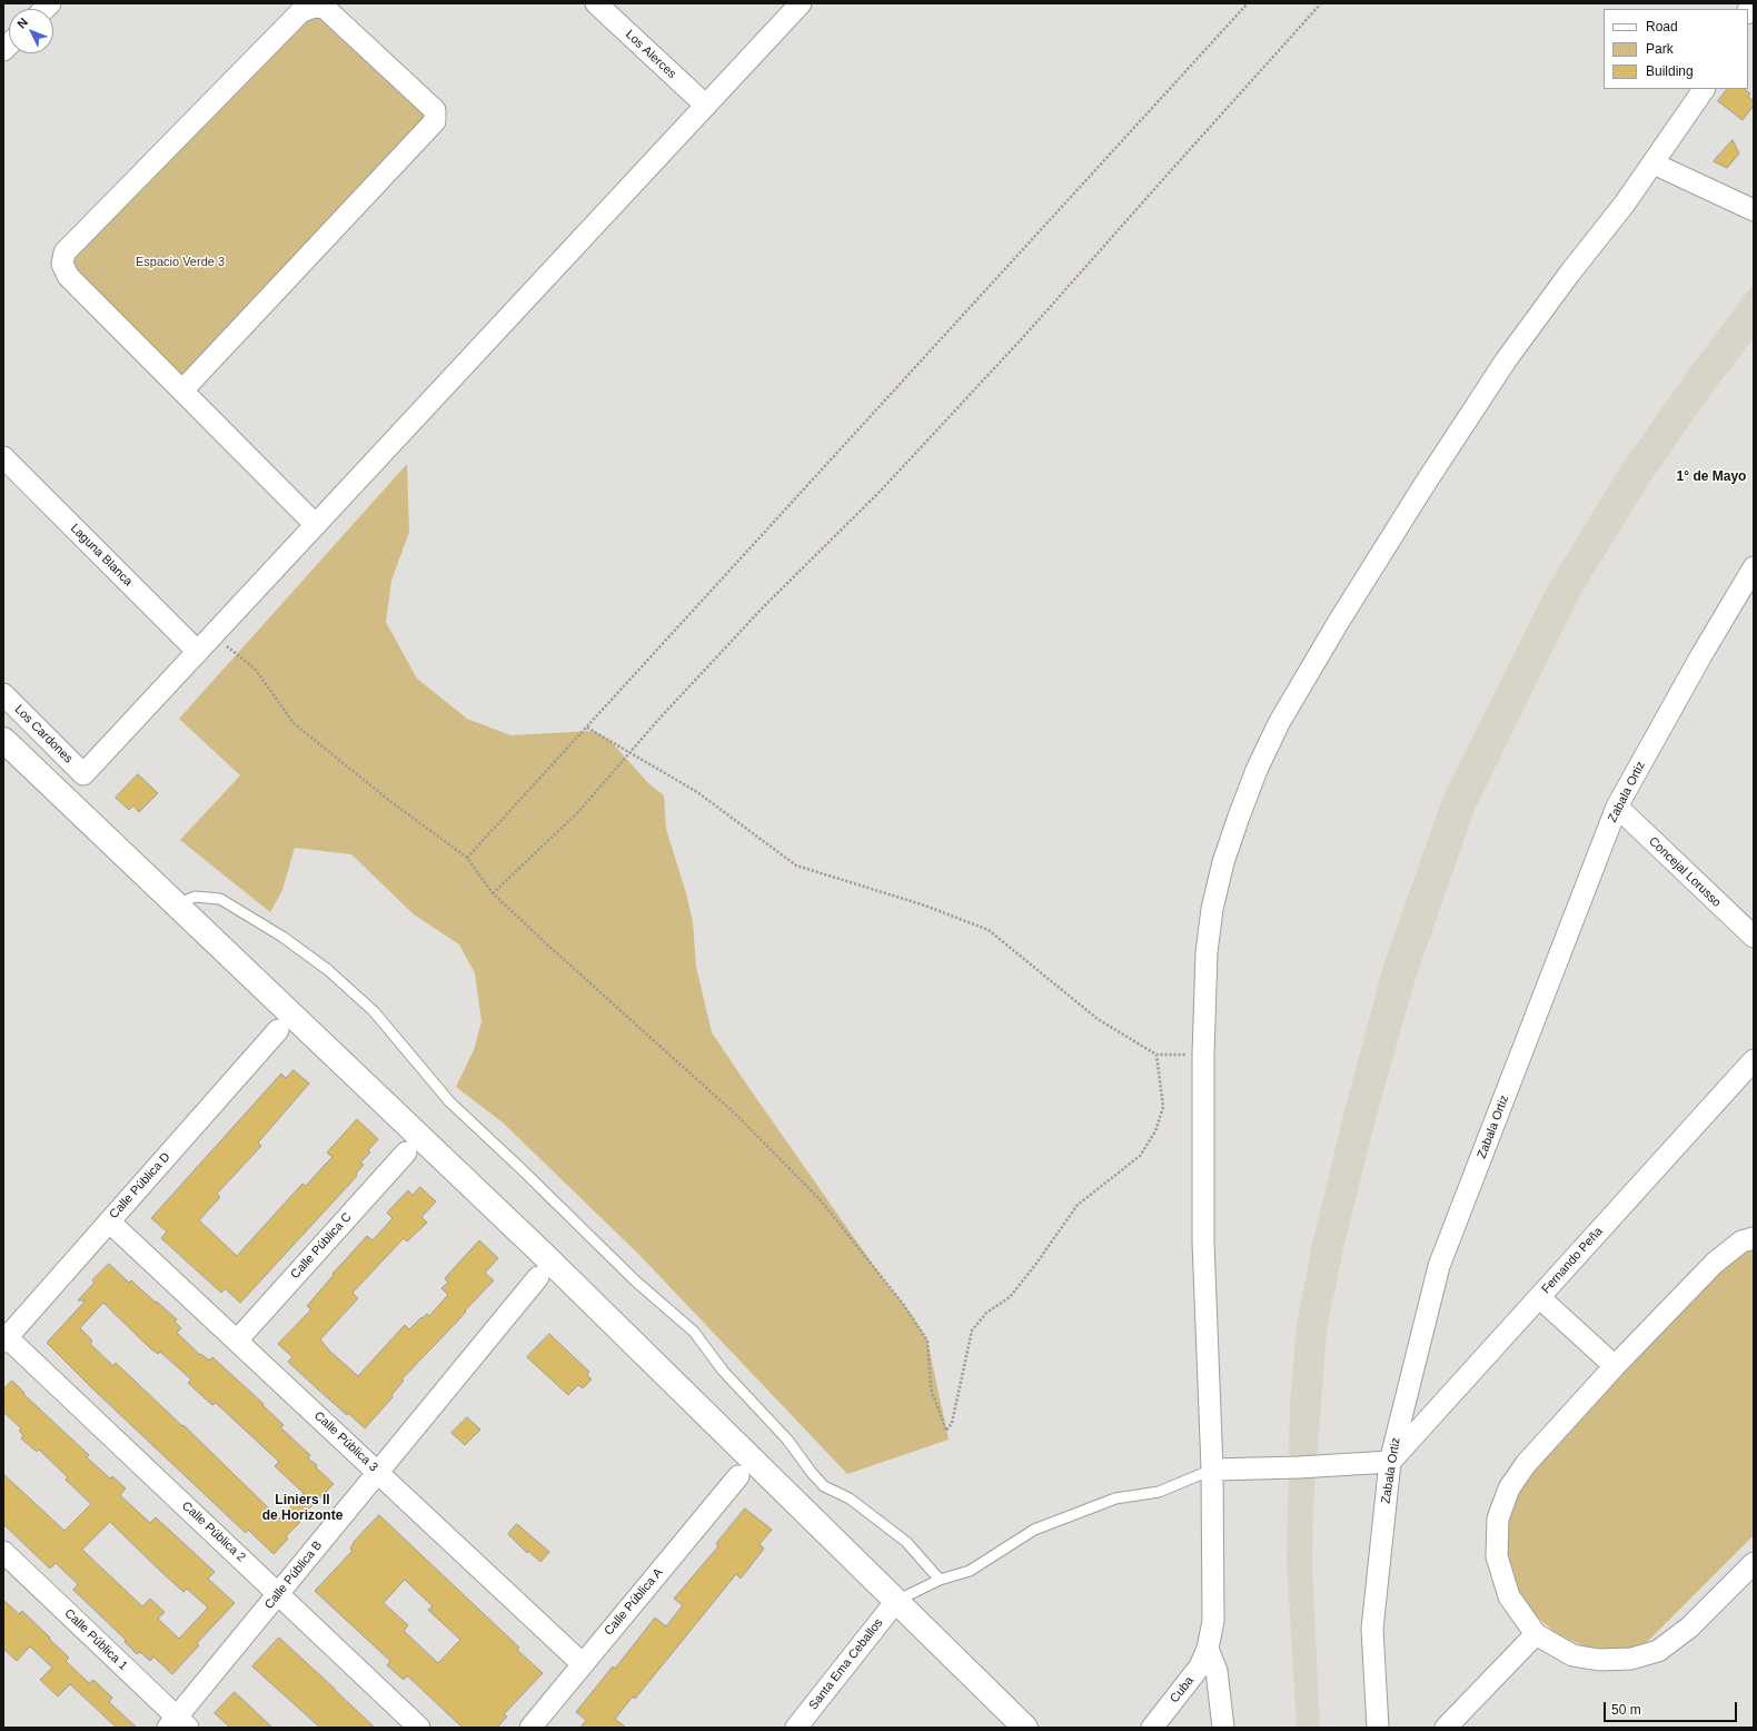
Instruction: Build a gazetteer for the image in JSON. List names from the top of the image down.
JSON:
{
  "streets": {
    "street": [
      "Los Alerces",
      "Laguna Blanca",
      "Los Cardones",
      "Zabala Ortiz",
      "Concejal Lorusso",
      "Calle Pública D",
      "Calle Pública C",
      "Fernando Peña",
      "Calle Pública 3",
      "Calle Pública 2",
      "Calle Pública B",
      "Calle Pública A",
      "Calle Pública 1",
      "Santa Ema Ceballos",
      "Cuba"
    ]
  },
  "crossings": [
    ["Laguna Blanca", "Los Cardones"],
    ["Zabala Ortiz", "Concejal Lorusso"],
    ["Zabala Ortiz", "Fernando Peña"],
    ["Calle Pública D", "Calle Pública 3"],
    ["Calle Pública D", "Calle Pública 2"],
    ["Calle Pública C", "Calle Pública 3"],
    ["Calle Pública 3", "Calle Pública B"],
    ["Calle Pública 3", "Calle Pública A"],
    ["Calle Pública 2", "Calle Pública B"],
    ["Calle Pública B", "Calle Pública 1"]
  ],
  "districts": ["1° de Mayo", "Liniers II de Horizonte"],
  "parks": ["Espacio Verde 3"],
  "legend": ["Road", "Park", "Building"],
  "scale_bar": "50 m",
  "north": "top left"
}
